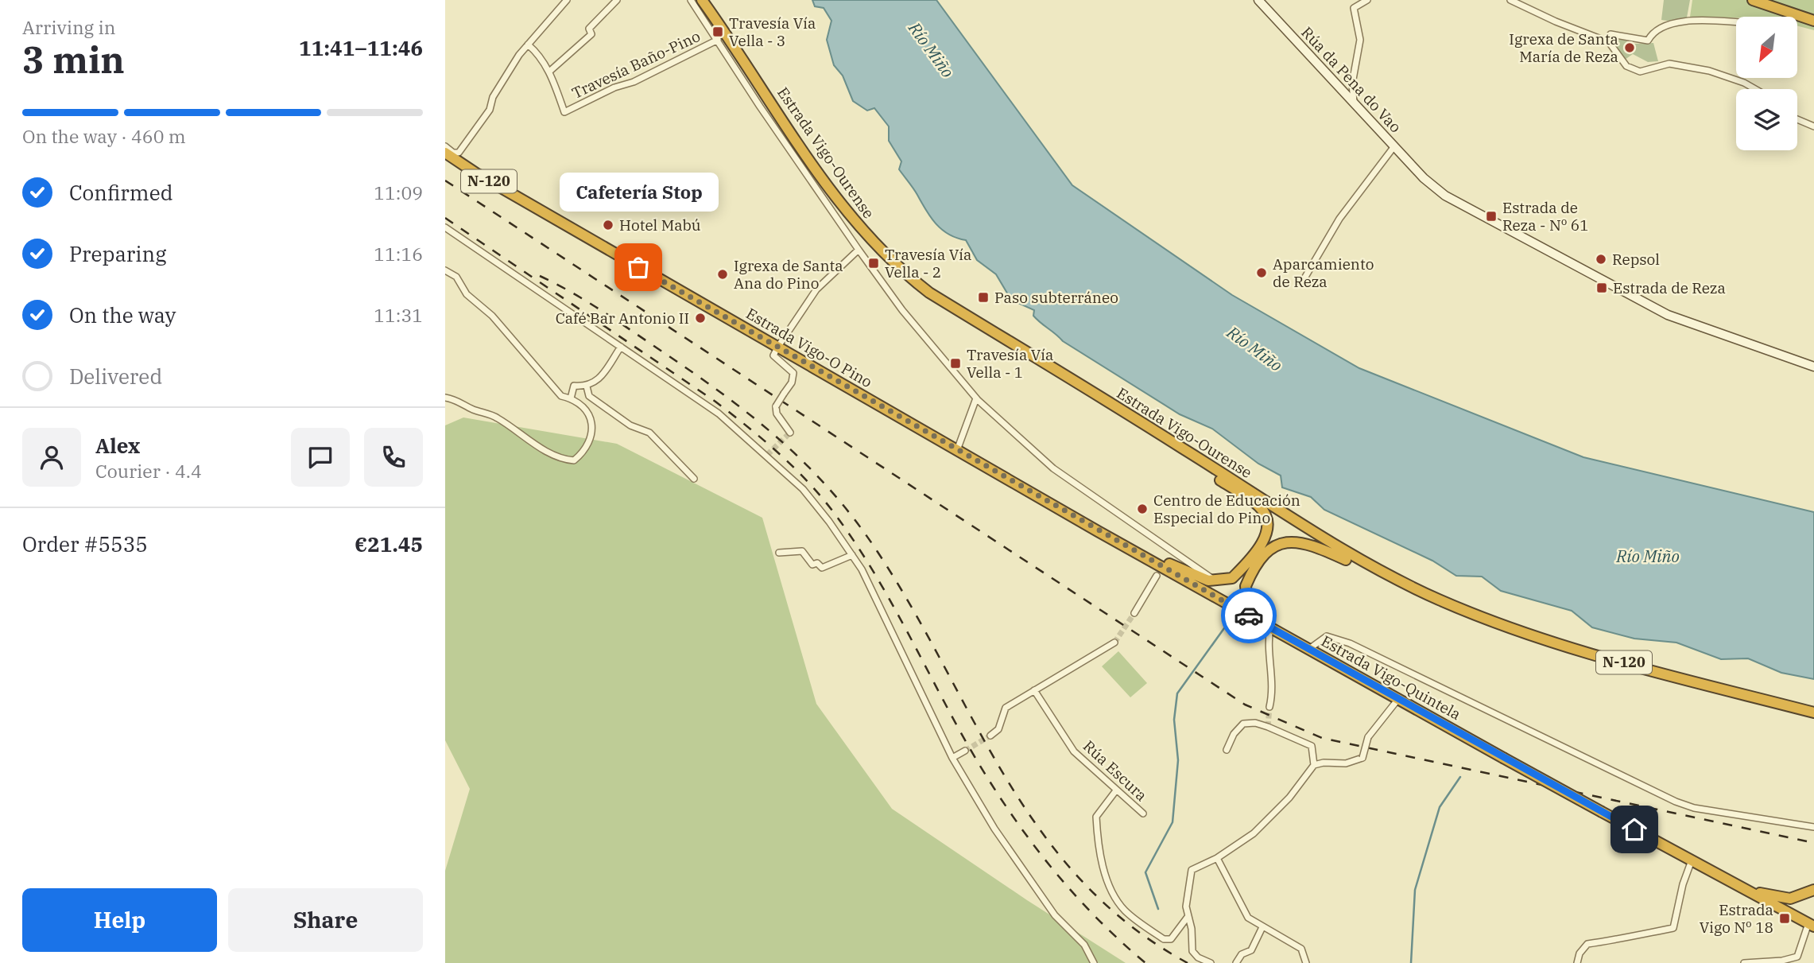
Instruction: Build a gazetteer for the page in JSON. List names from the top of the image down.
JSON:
{
  "streets": {
    "highway": [
      "Estrada Vigo-Ourense",
      "N-120",
      "Estrada Vigo-O Pino",
      "Estrada Vigo-Quintela"
    ],
    "main road": ["Rúa da Pena do Vao"],
    "street": ["Travesía Baño-Pino", "Rúa Escura"]
  },
  "crossings": [
    ["Estrada Vigo-O Pino", "Estrada Vigo-Quintela"]
  ],
  "water": ["Río Miño"],
  "places": {
    "transit": [
      "Travesía Vía Vella - 3",
      "Estrada de Reza - Nº 61",
      "Travesía Vía Vella - 2",
      "Estrada de Reza",
      "Paso subterráneo",
      "Travesía Vía Vella - 1",
      "Estrada Vigo Nº 18"
    ],
    "other": [
      "Igrexa de Santa María de Reza",
      "Hotel Mabú",
      "Repsol",
      "Cafetería Stop",
      "Aparcamiento de Reza",
      "Igrexa de Santa Ana do Pino",
      "Café Bar Antonio II",
      "Centro de Educación Especial do Pino"
    ]
  },
  "north": "bottom left",
  "page": {
    "heading": ["3 min", "Arriving in", "11:41–11:46"],
    "panel": [
      "Alex",
      "Courier · 4.4",
      "Order #5535",
      "€21.45"
    ],
    "bar": "On the way · 460 m",
    "list": [
      ["Confirmed", "11:09"],
      ["Preparing", "11:16"],
      ["On the way", "11:31"],
      "Delivered"
    ],
    "bubble": "Cafetería Stop",
    "buttons": ["Help", "Share"]
  }
}
